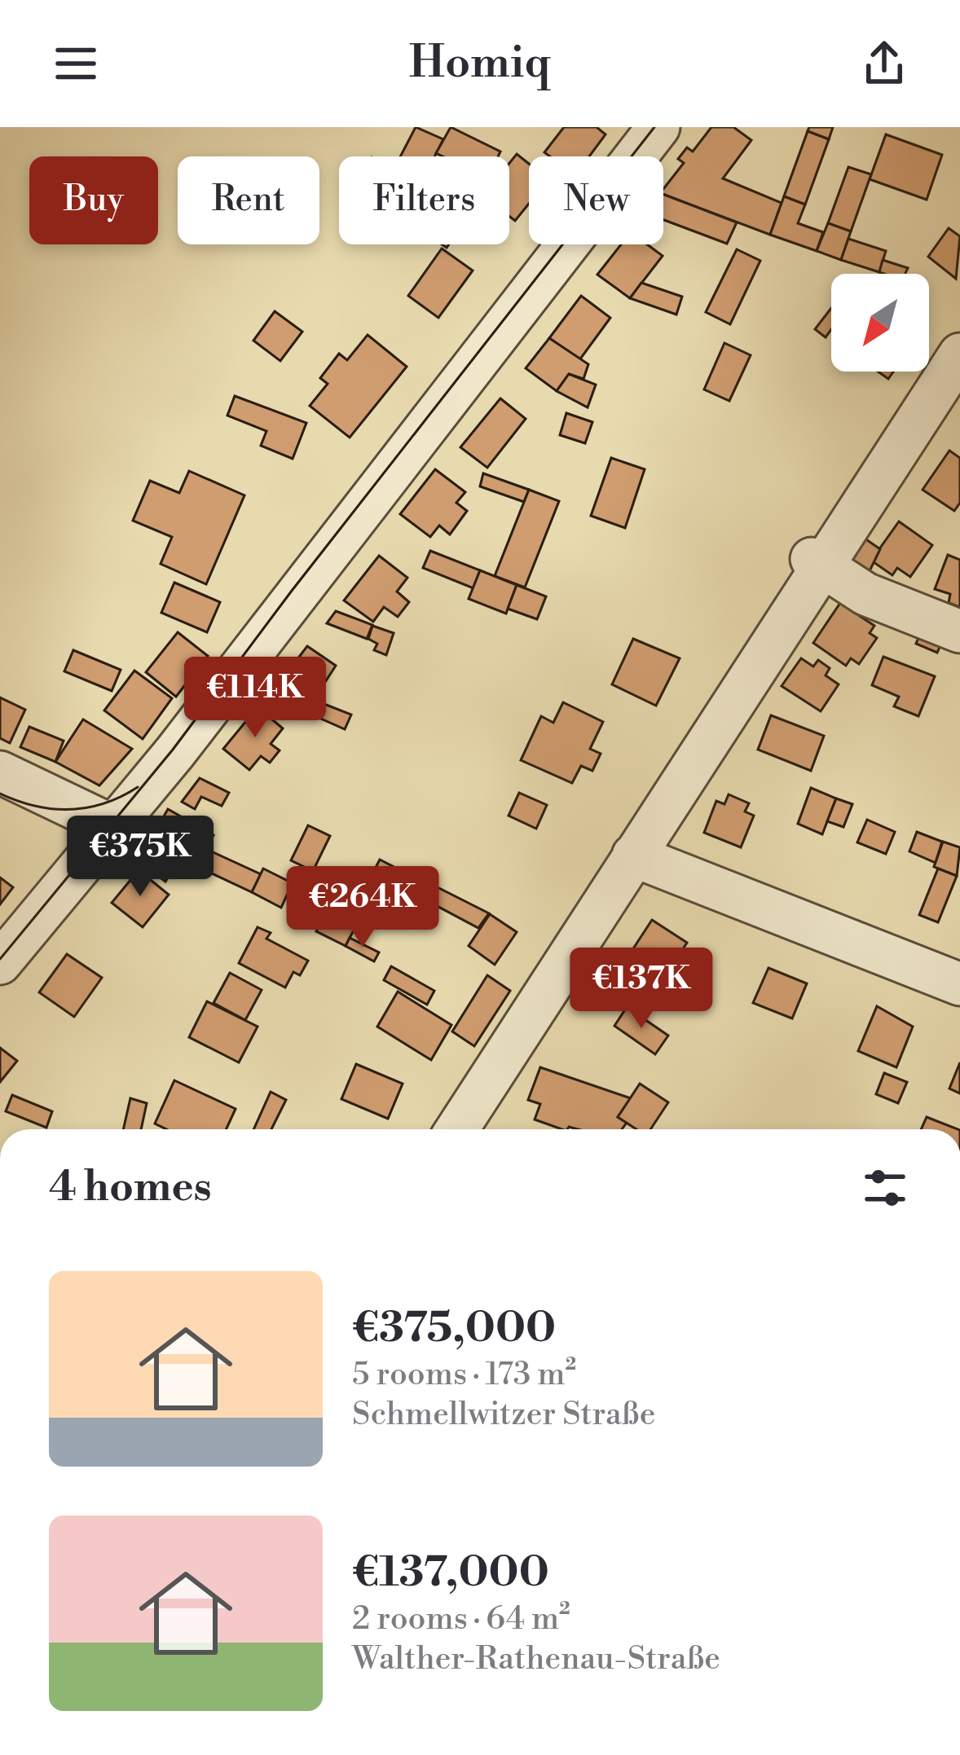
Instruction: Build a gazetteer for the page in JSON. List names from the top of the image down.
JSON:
{
  "north": "bottom left",
  "page": {
    "header": "Homiq",
    "chip": [
      "Buy",
      "Rent",
      "Filters",
      "New"
    ],
    "price": [
      "€114K",
      "€375K",
      "€264K",
      "€137K"
    ],
    "heading": "4 homes",
    "list": [
      {
        "name": "€375,000",
        "note": "5 rooms · 173 m² · Schmellwitzer Straße"
      },
      {
        "name": "€137,000",
        "note": "2 rooms · 64 m² · Walther-Rathenau-Straße"
      }
    ]
  }
}
